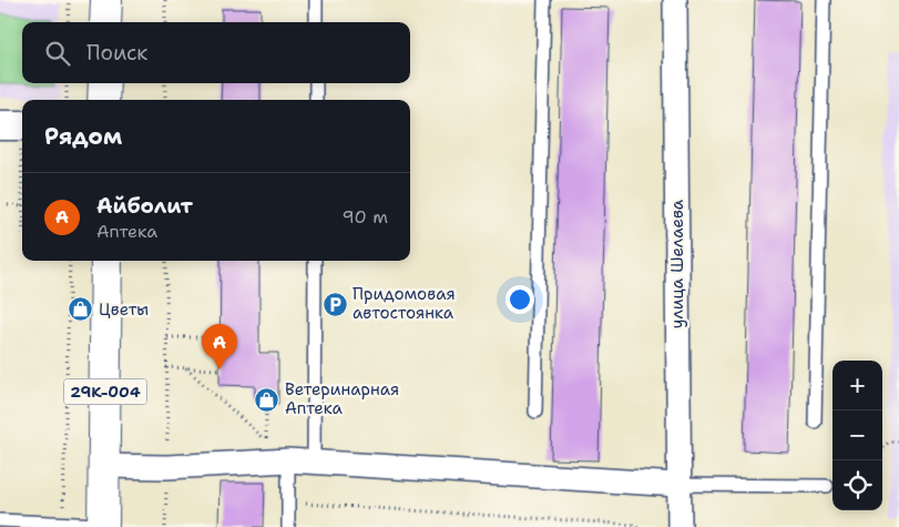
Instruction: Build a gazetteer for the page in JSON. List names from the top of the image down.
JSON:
{
  "streets": {
    "main road": ["29К-004"],
    "street": ["улица Шелаева"]
  },
  "places": {
    "parking": ["Придомовая автостоянка"],
    "shop": ["Цветы", "Ветеринарная Аптека"]
  },
  "page": {
    "search": "Поиск",
    "heading": "Рядом",
    "list": [
      {
        "mark": "A",
        "name": "Айболит",
        "note": "Аптека",
        "value": "90 m"
      }
    ],
    "pins": "A",
    "map_buttons": ["+", "−"]
  }
}
